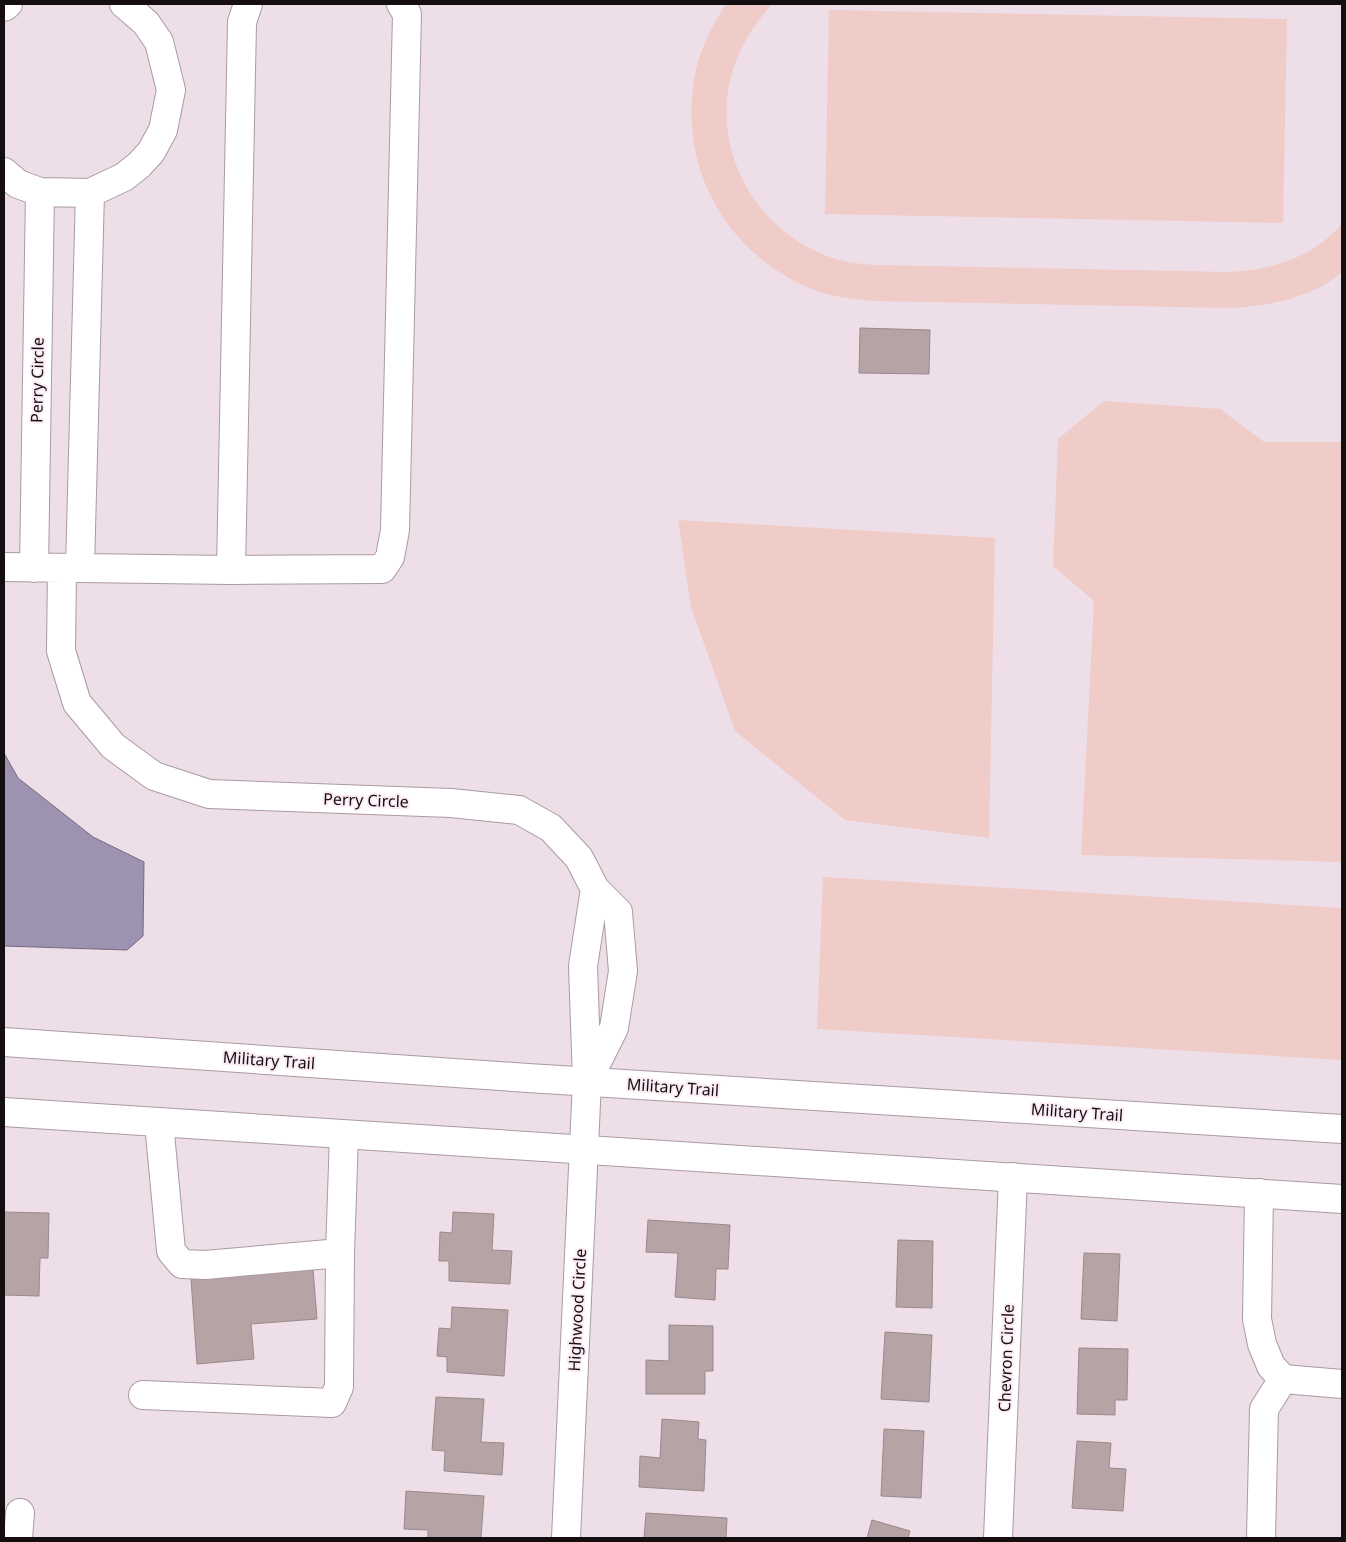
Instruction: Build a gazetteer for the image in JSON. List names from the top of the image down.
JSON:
{
  "streets": {
    "main road": [
      "Perry Circle",
      "Military Trail",
      "Highwood Circle",
      "Chevron Circle"
    ]
  },
  "crossings": [
    ["Perry Circle", "Military Trail"],
    ["Perry Circle", "Highwood Circle"],
    ["Military Trail", "Highwood Circle"]
  ]
}
